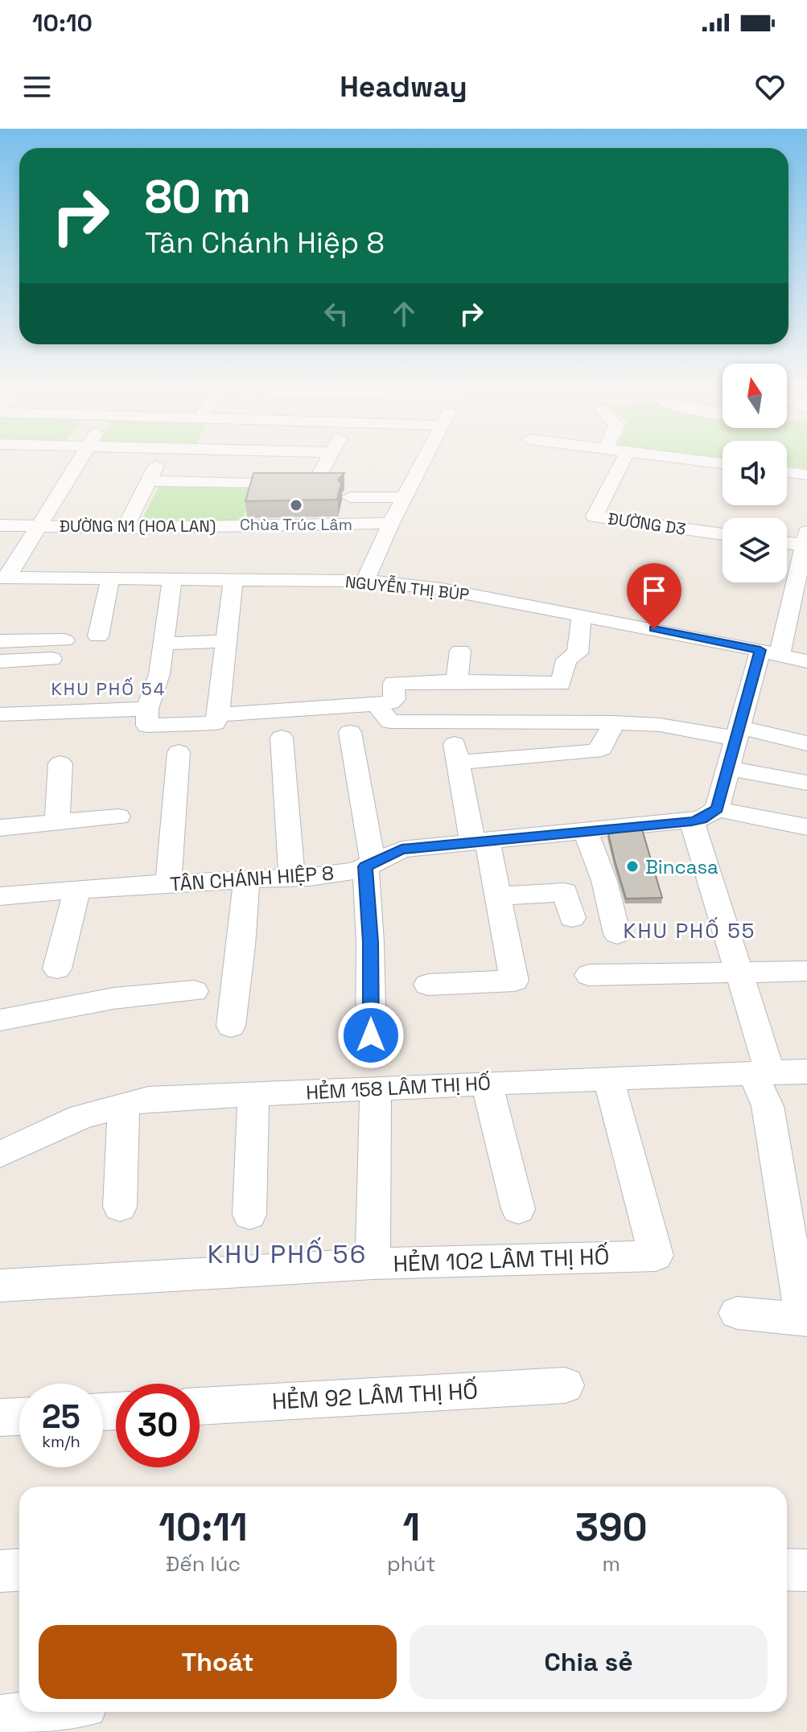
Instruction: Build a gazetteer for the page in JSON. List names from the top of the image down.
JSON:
{
  "streets": {
    "street": [
      "ĐƯỜNG D3",
      "ĐƯỜNG N1 (HOA LAN)",
      "NGUYỄN THỊ BÚP",
      "TÂN CHÁNH HIỆP 8",
      "HẺM 158 LÂM THỊ HỐ",
      "HẺM 102 LÂM THỊ HỐ",
      "HẺM 92 LÂM THỊ HỐ"
    ]
  },
  "crossings": [
    ["HẺM 158 LÂM THỊ HỐ", "HẺM 102 LÂM THỊ HỐ"]
  ],
  "districts": ["KHU PHỐ 54", "KHU PHỐ 55", "KHU PHỐ 56"],
  "places": ["Chùa Trúc Lâm", "Bincasa"],
  "north": "top",
  "page": {
    "status": "10:10",
    "header": "Headway",
    "turn": ["80 m", "Tân Chánh Hiệp 8"],
    "speed": "25 km/h",
    "limit": "30",
    "eta": [
      "10:11",
      "Đến lúc",
      "1",
      "phút",
      "390",
      "m"
    ],
    "buttons": ["Thoát", "Chia sẻ"]
  }
}
